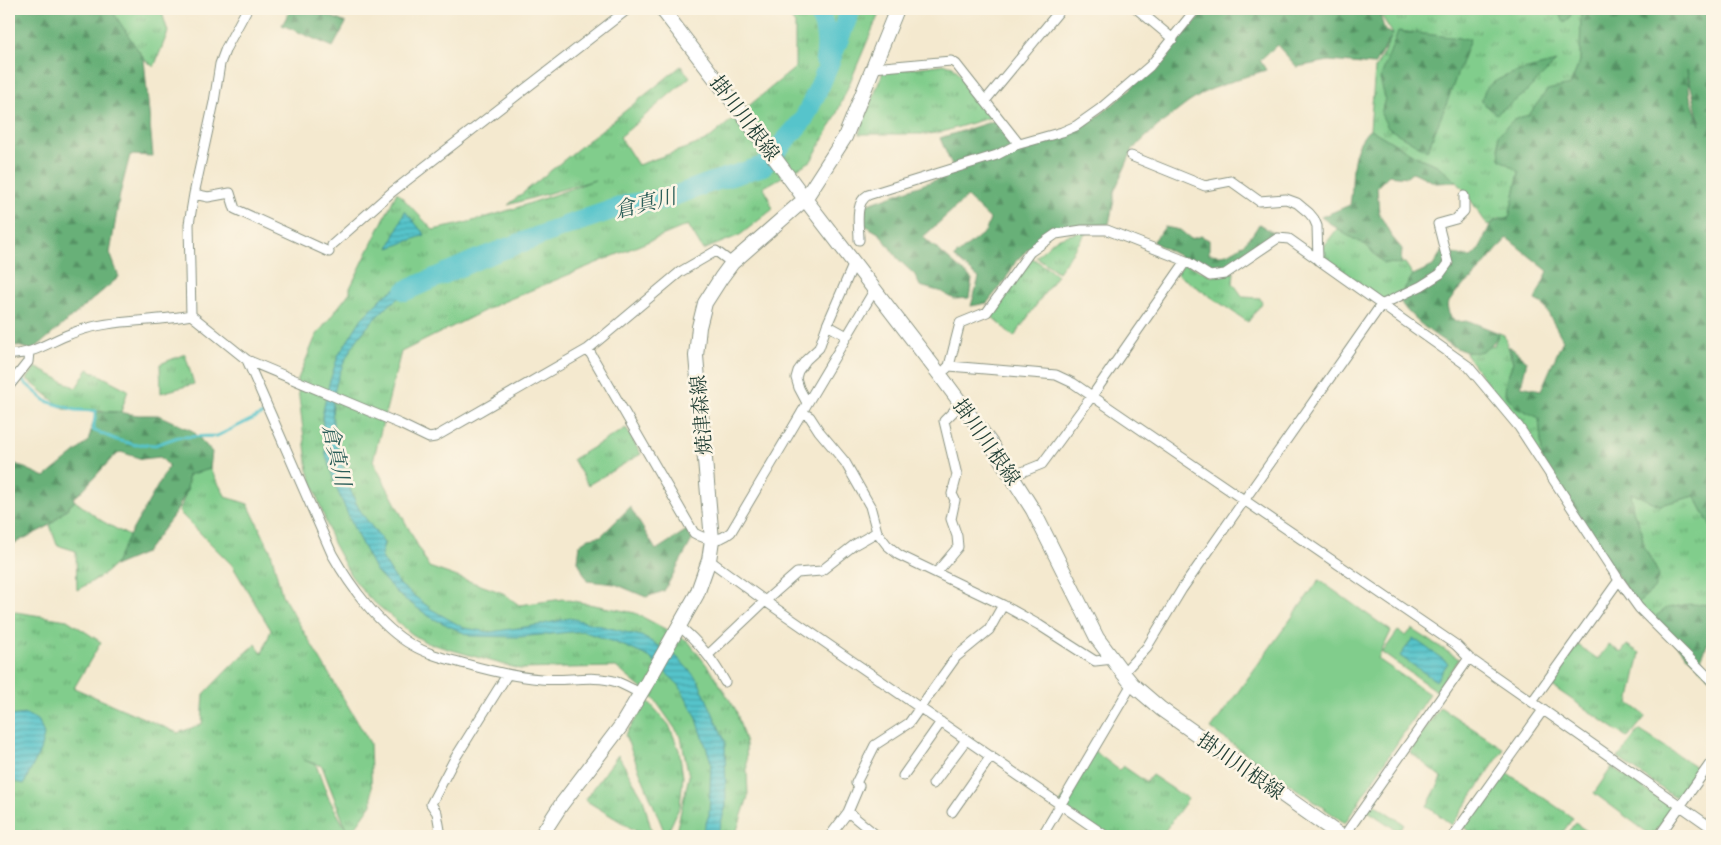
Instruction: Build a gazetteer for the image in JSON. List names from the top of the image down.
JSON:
{
  "streets": {
    "main road": ["掛川川根線", "焼津森線"]
  },
  "crossings": [
    ["掛川川根線", "焼津森線"]
  ],
  "water": ["倉真川"]
}
